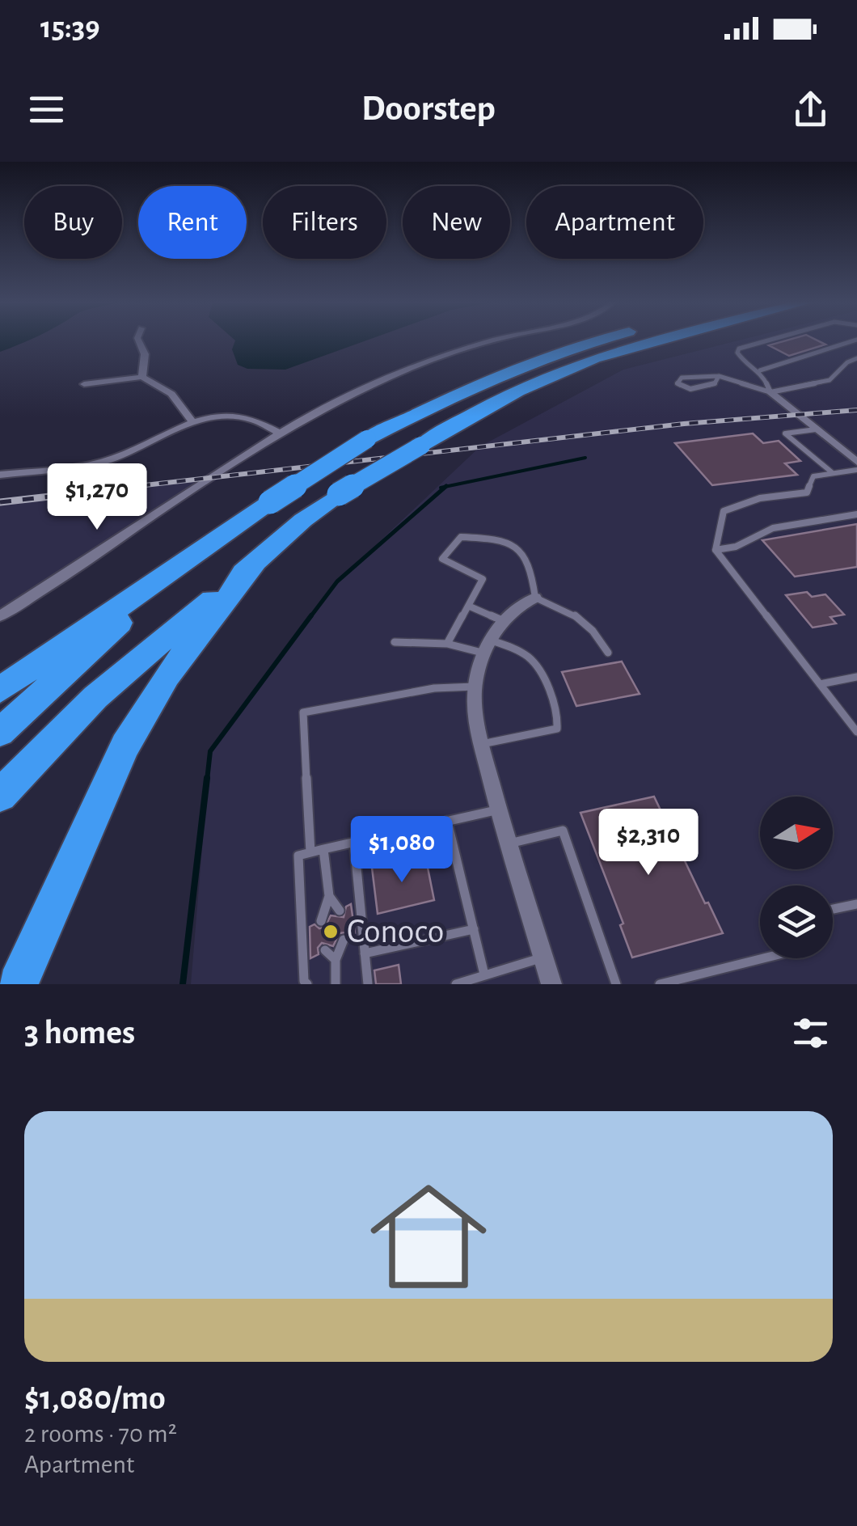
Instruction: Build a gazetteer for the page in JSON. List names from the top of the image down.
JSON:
{
  "places": ["Conoco"],
  "north": "right",
  "page": {
    "status": "15:39",
    "header": "Doorstep",
    "chip": [
      "Buy",
      "Rent",
      "Filters",
      "New",
      "Apartment"
    ],
    "price": ["$1,270", "$2,310", "$1,080"],
    "heading": "3 homes",
    "list": [
      {
        "name": "$1,080/mo",
        "note": "2 rooms · 70 m² · Apartment"
      }
    ]
  }
}
